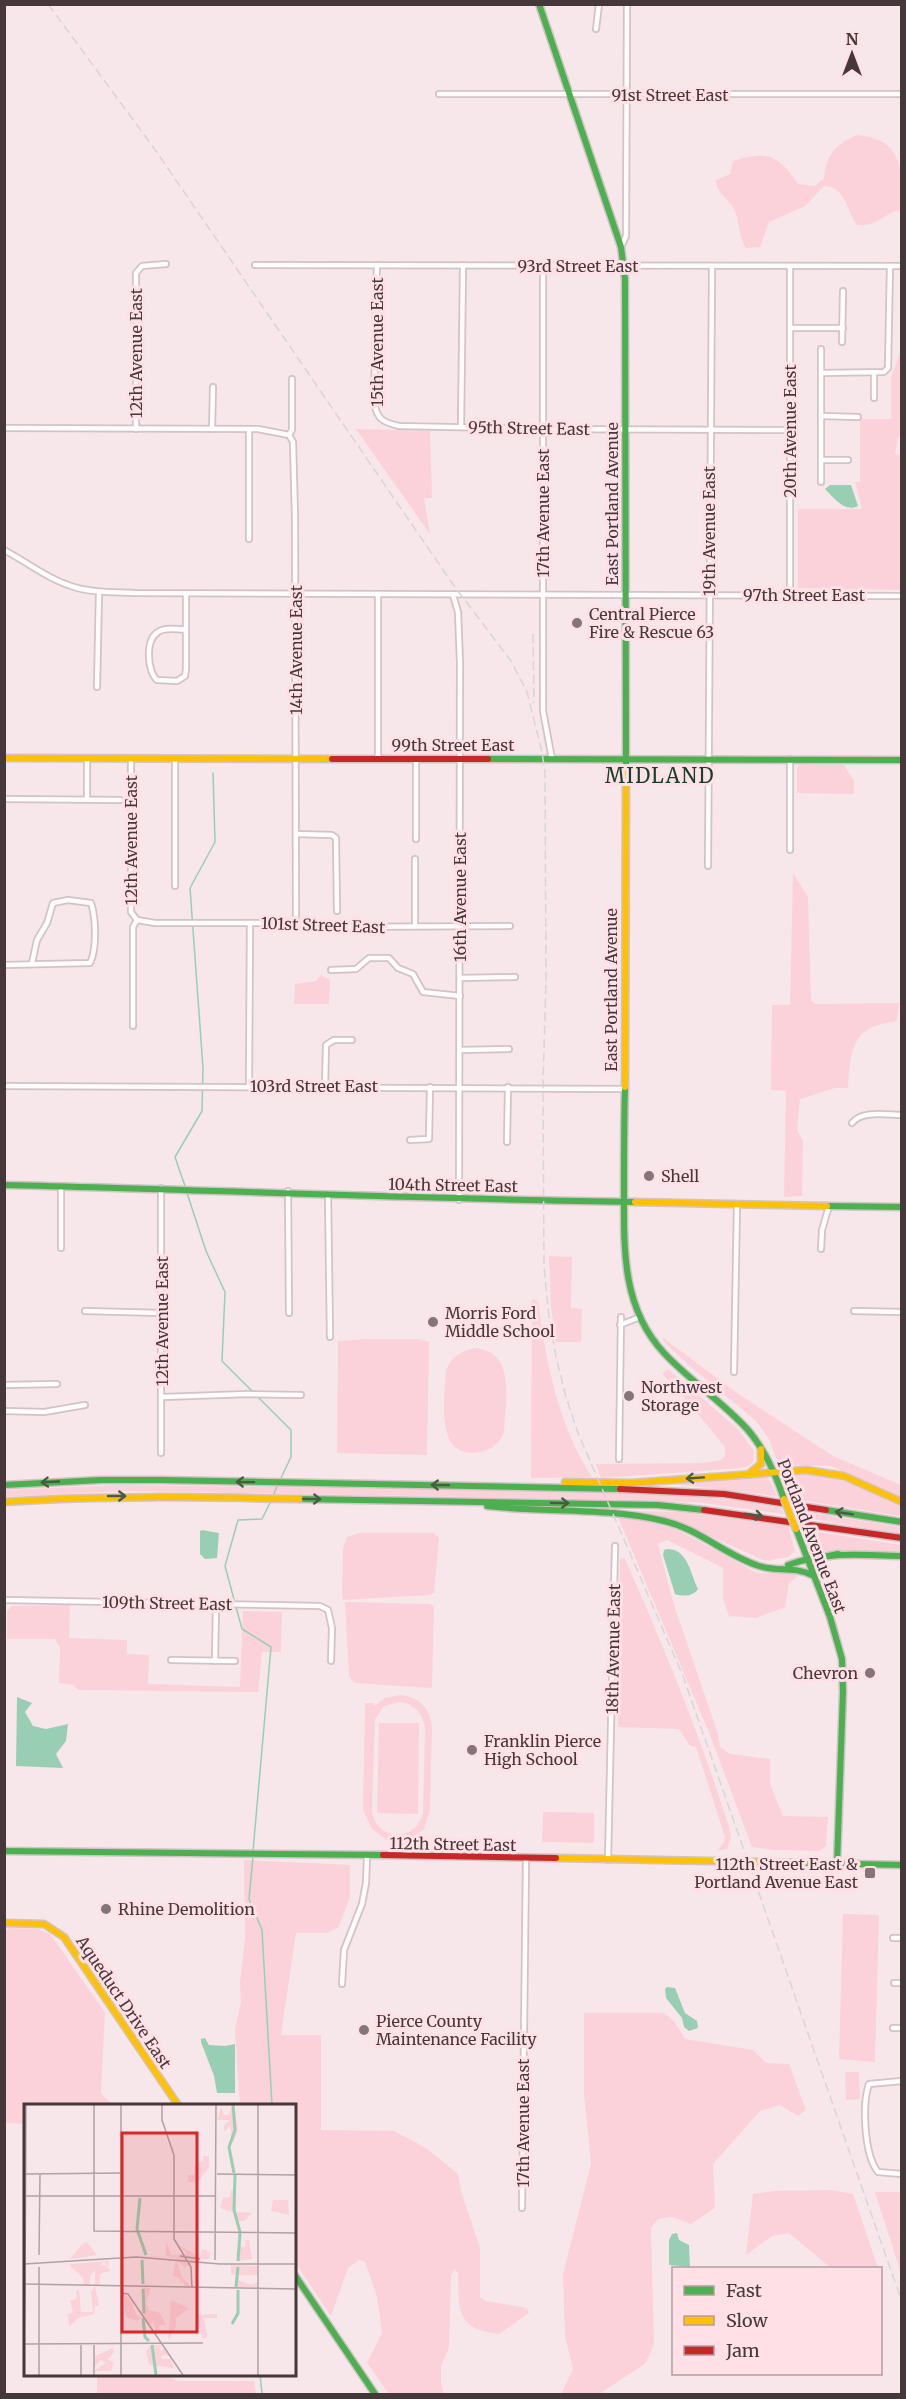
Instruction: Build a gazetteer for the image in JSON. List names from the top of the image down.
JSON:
{
  "streets": {
    "main road": [
      "East Portland Avenue",
      "99th Street East",
      "104th Street East",
      "Portland Avenue East",
      "112th Street East",
      "Aqueduct Drive East"
    ],
    "street": [
      "91st Street East",
      "93rd Street East",
      "15th Avenue East",
      "12th Avenue East",
      "95th Street East",
      "20th Avenue East",
      "17th Avenue East",
      "19th Avenue East",
      "97th Street East",
      "14th Avenue East",
      "16th Avenue East",
      "101st Street East",
      "103rd Street East",
      "109th Street East",
      "18th Avenue East"
    ]
  },
  "crossings": [
    ["91st Street East", "East Portland Avenue"],
    ["93rd Street East", "15th Avenue East"],
    ["93rd Street East", "20th Avenue East"],
    ["93rd Street East", "East Portland Avenue"],
    ["93rd Street East", "17th Avenue East"],
    ["93rd Street East", "19th Avenue East"],
    ["15th Avenue East", "95th Street East"],
    ["12th Avenue East", "99th Street East"],
    ["12th Avenue East", "101st Street East"],
    ["12th Avenue East", "104th Street East"],
    ["95th Street East", "20th Avenue East"],
    ["95th Street East", "East Portland Avenue"],
    ["95th Street East", "17th Avenue East"],
    ["95th Street East", "19th Avenue East"],
    ["20th Avenue East", "97th Street East"],
    ["East Portland Avenue", "97th Street East"],
    ["East Portland Avenue", "99th Street East"],
    ["East Portland Avenue", "103rd Street East"],
    ["East Portland Avenue", "Portland Avenue East"],
    ["17th Avenue East", "97th Street East"],
    ["17th Avenue East", "99th Street East"],
    ["17th Avenue East", "112th Street East"],
    ["19th Avenue East", "97th Street East"],
    ["19th Avenue East", "99th Street East"],
    ["97th Street East", "14th Avenue East"],
    ["97th Street East", "16th Avenue East"],
    ["14th Avenue East", "99th Street East"],
    ["14th Avenue East", "101st Street East"],
    ["99th Street East", "16th Avenue East"],
    ["16th Avenue East", "101st Street East"],
    ["16th Avenue East", "103rd Street East"],
    ["16th Avenue East", "104th Street East"],
    ["104th Street East", "Portland Avenue East"],
    ["Portland Avenue East", "112th Street East"],
    ["18th Avenue East", "112th Street East"]
  ],
  "districts": ["MIDLAND"],
  "places": {
    "other": [
      "Central Pierce Fire & Rescue 63",
      "Shell",
      "Morris Ford Middle School",
      "Northwest Storage",
      "Chevron",
      "Franklin Pierce High School",
      "Rhine Demolition",
      "Pierce County Maintenance Facility"
    ],
    "transit": ["112th Street East & Portland Avenue East"]
  },
  "legend": ["Fast", "Slow", "Jam"],
  "north": "top"
}
